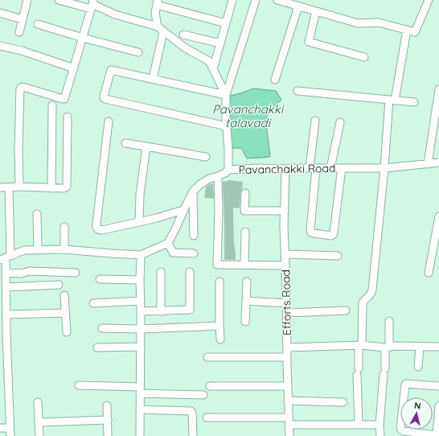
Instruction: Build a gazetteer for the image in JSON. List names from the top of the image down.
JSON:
{
  "streets": {
    "street": ["Pavanchakki Road", "Efforts Road"]
  },
  "crossings": [
    ["Pavanchakki Road", "Efforts Road"]
  ],
  "water": ["Pavanchakki talavadi"],
  "north": "top"
}
